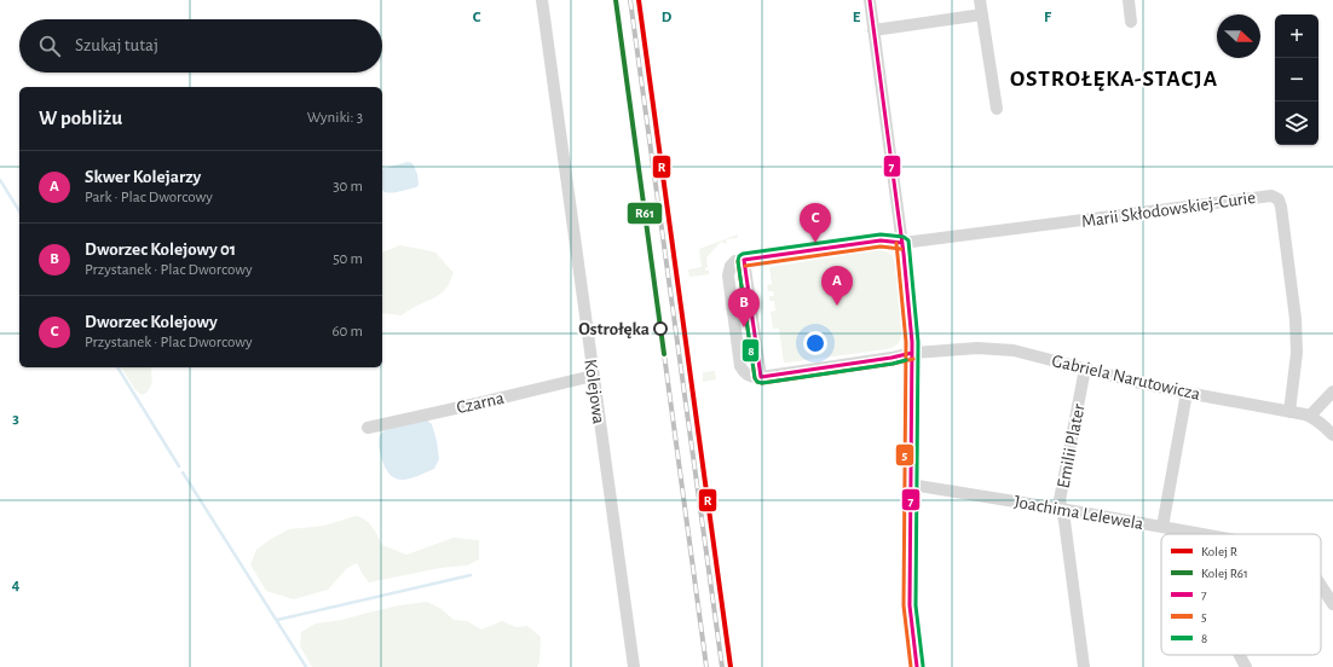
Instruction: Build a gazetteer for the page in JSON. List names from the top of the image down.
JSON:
{
  "streets": {
    "street": [
      "Marii Skłodowskiej-Curie",
      "Gabriela Narutowicza",
      "Kolejowa",
      "Czarna",
      "Emilii Plater",
      "Joachima Lelewela"
    ]
  },
  "crossings": [
    ["Marii Skłodowskiej-Curie", "Gabriela Narutowicza"],
    ["Gabriela Narutowicza", "Emilii Plater"],
    ["Kolejowa", "Czarna"],
    ["Emilii Plater", "Joachima Lelewela"]
  ],
  "districts": ["OSTROŁĘKA-STACJA"],
  "places": ["Ostrołęka"],
  "lines": [
    "rail line R",
    "rail line R61",
    "transit line 7",
    "transit line 8",
    "transit line 5"
  ],
  "legend": [
    "Kolej R",
    "Kolej R61",
    "7",
    "5",
    "8"
  ],
  "north": "right",
  "page": {
    "map_buttons": ["+", "−"],
    "search": "Szukaj tutaj",
    "heading": ["W pobliżu", "Wyniki: 3"],
    "list": [
      {
        "mark": "A",
        "name": "Skwer Kolejarzy",
        "note": "Park · Plac Dworcowy",
        "value": "30 m"
      },
      {
        "mark": "B",
        "name": "Dworzec Kolejowy 01",
        "note": "Przystanek · Plac Dworcowy",
        "value": "50 m"
      },
      {
        "mark": "C",
        "name": "Dworzec Kolejowy",
        "note": "Przystanek · Plac Dworcowy",
        "value": "60 m"
      }
    ],
    "pins": ["C", "A", "B"]
  },
  "grid": {
    "columns": [
      "C",
      "D",
      "E",
      "F"
    ],
    "rows": ["3", "4"]
  }
}
